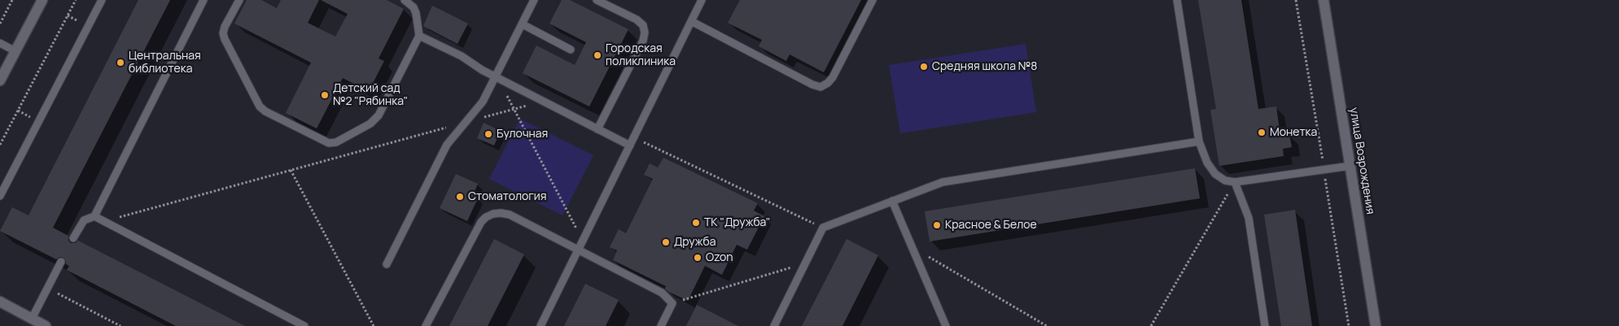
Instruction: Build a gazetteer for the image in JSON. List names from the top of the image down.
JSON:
{
  "streets": {
    "street": ["улица Возрождения"]
  },
  "places": [
    "Городская поликлиника",
    "Центральная библиотека",
    "Средняя школа №8",
    "Детский сад №2 \"Рябинка\"",
    "Монетка",
    "Булочная",
    "Стоматология",
    "ТК \"Дружба\"",
    "Красное & Белое",
    "Дружба",
    "Ozon"
  ]
}
